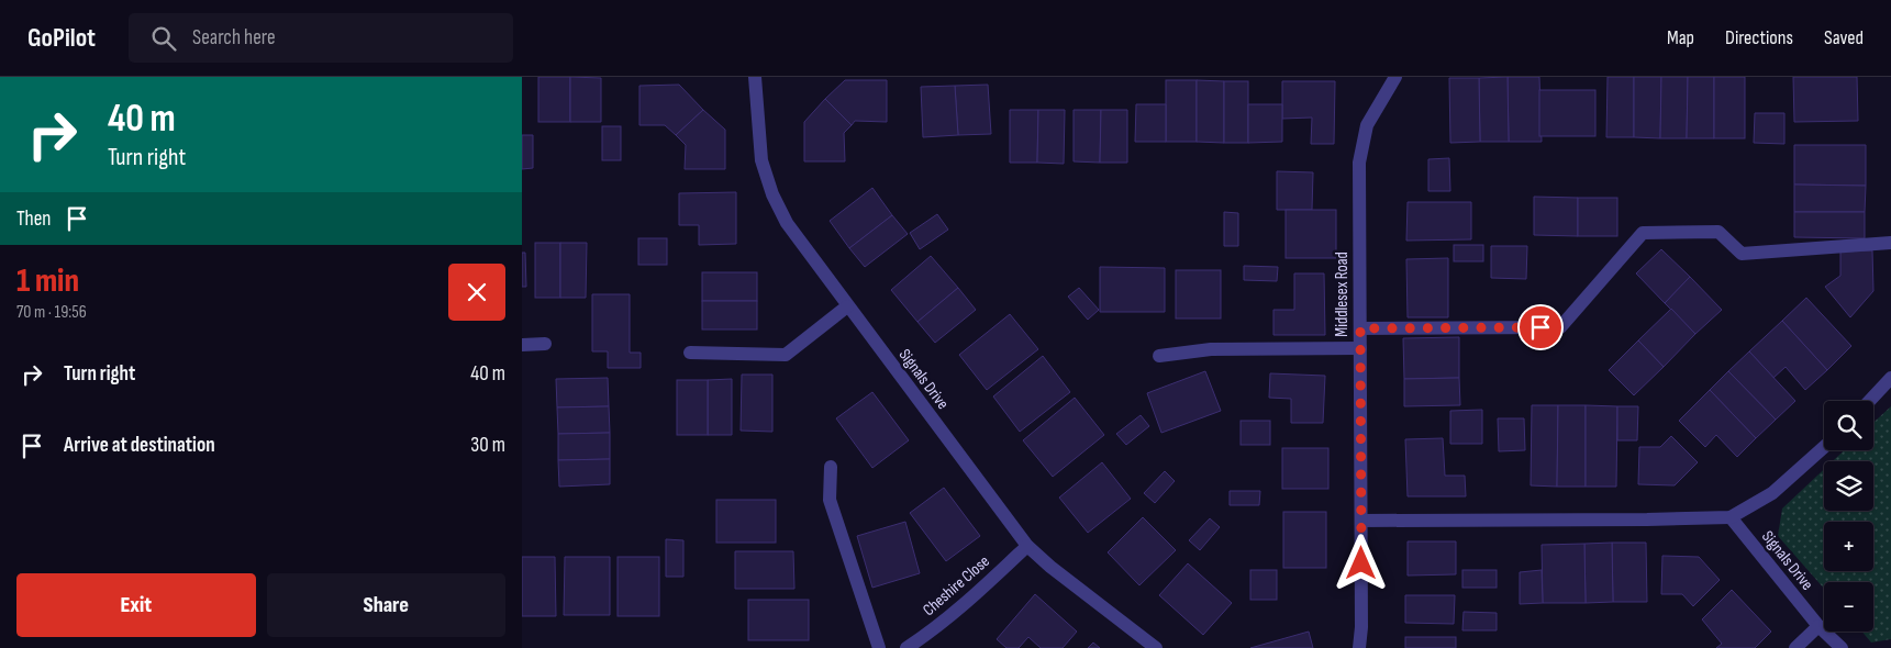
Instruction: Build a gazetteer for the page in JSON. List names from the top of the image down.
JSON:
{
  "streets": {
    "street": ["Middlesex Road", "Signals Drive", "Cheshire Close"]
  },
  "crossings": [
    ["Signals Drive", "Cheshire Close"]
  ],
  "page": {
    "header": "GoPilot",
    "search": "Search here",
    "nav": ["Map", "Directions", "Saved"],
    "turn": ["40 m", "Turn right"],
    "then": "Then",
    "heading": ["1 min", "70 m · 19:56"],
    "list": [
      {
        "name": "Turn right",
        "value": "40 m"
      },
      {
        "name": "Arrive at destination",
        "value": "30 m"
      }
    ],
    "map_buttons": ["+", "−"],
    "buttons": ["Exit", "Share"]
  }
}
